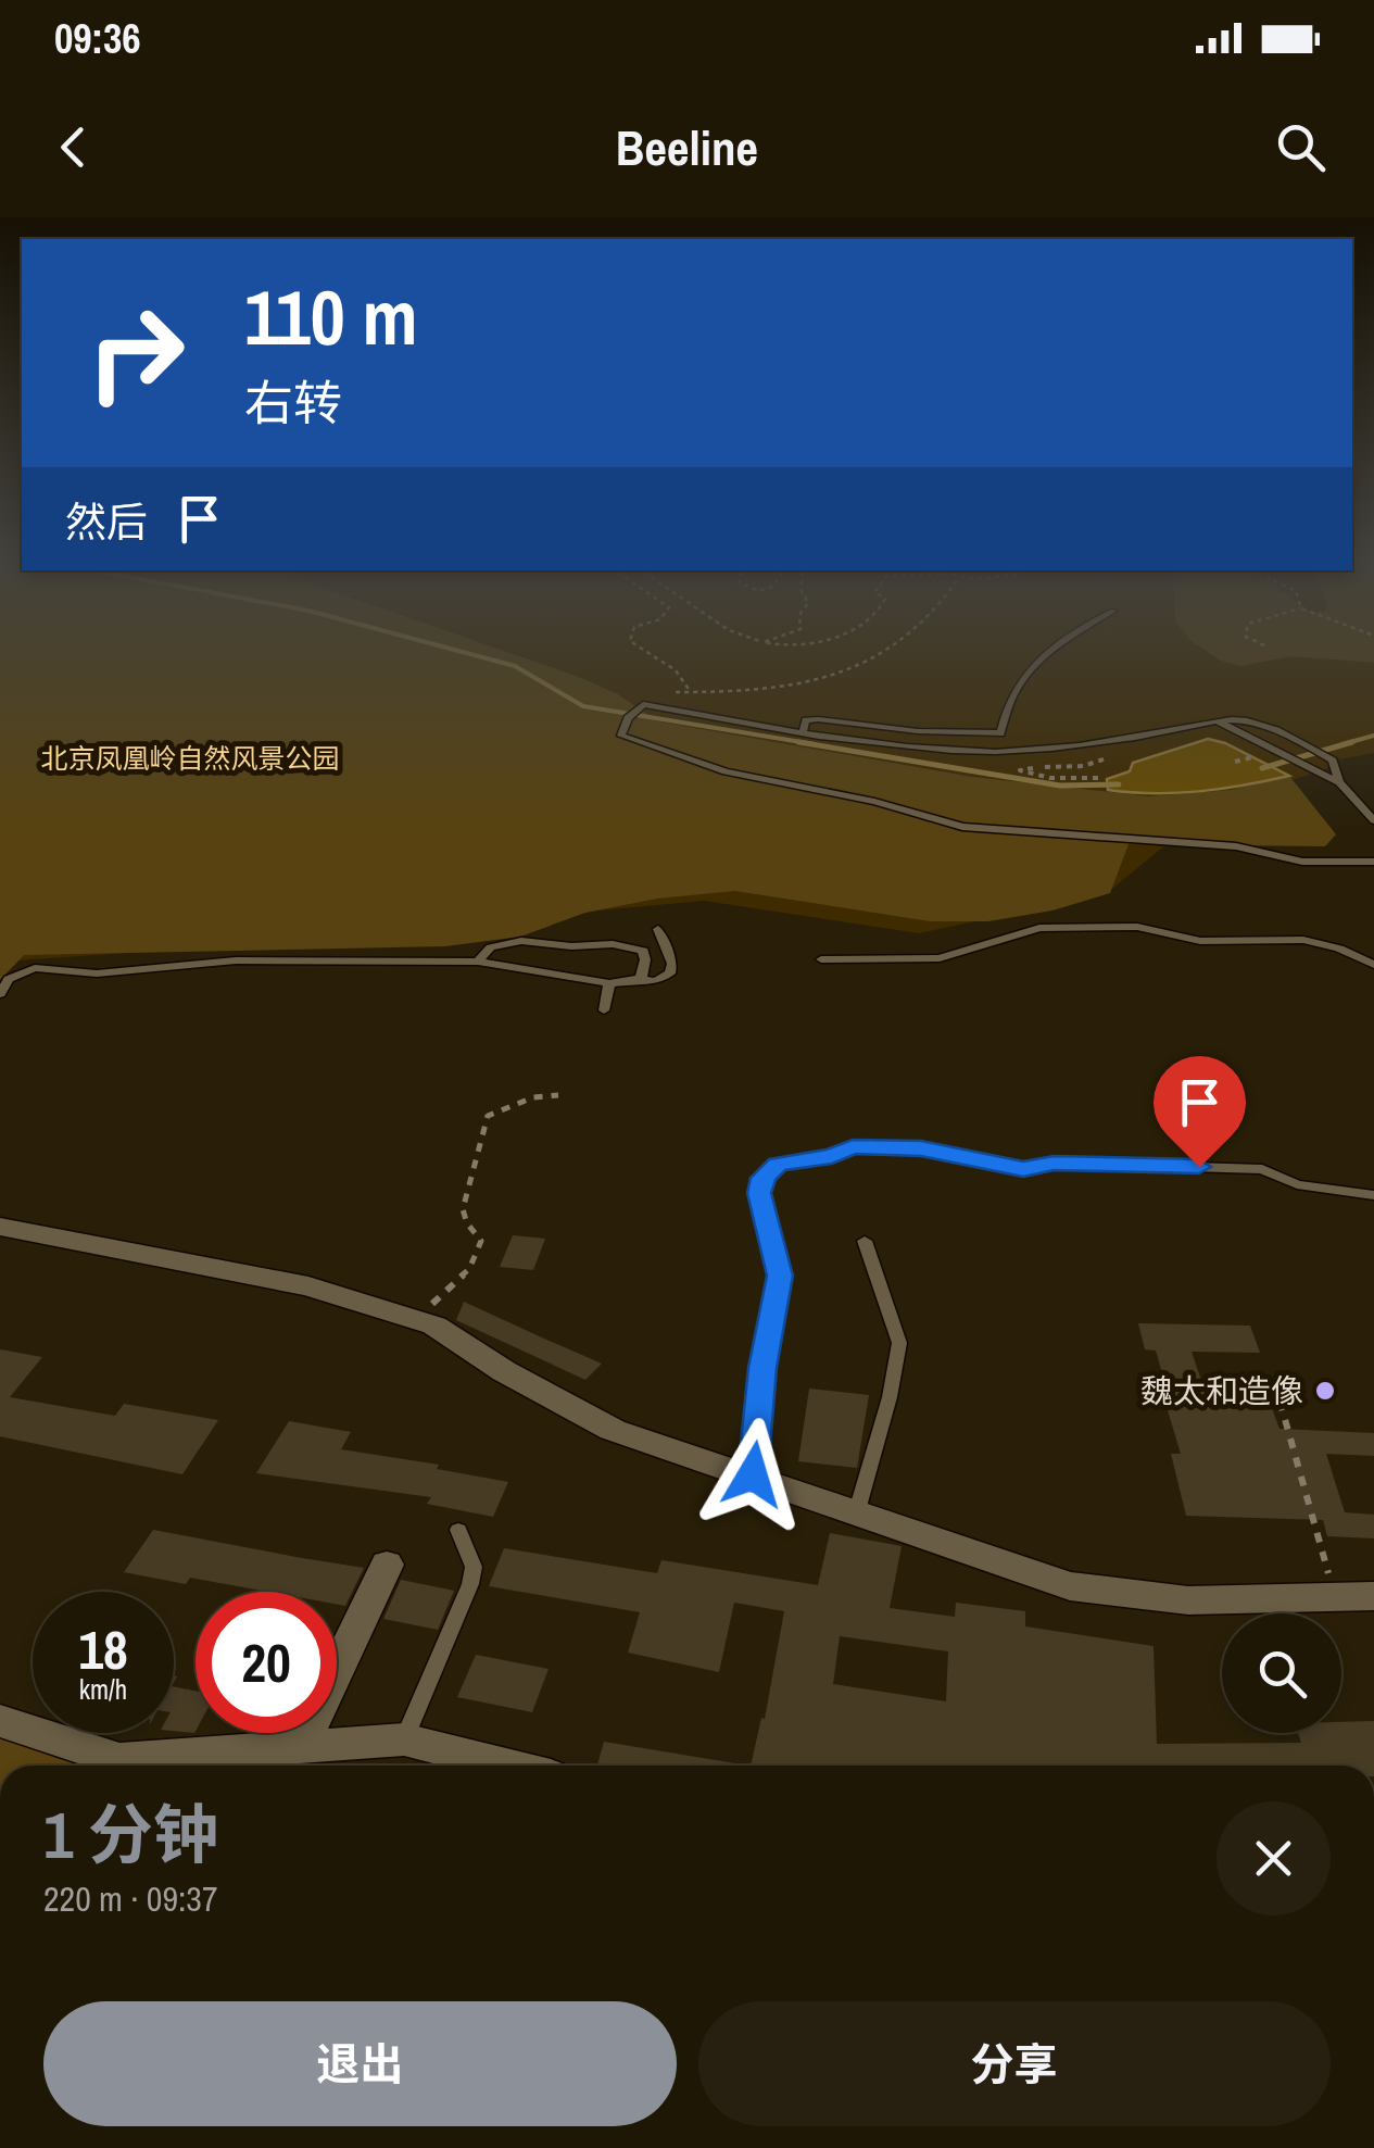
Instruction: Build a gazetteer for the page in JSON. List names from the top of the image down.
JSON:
{
  "parks": ["北京凤凰岭自然风景公园"],
  "places": ["魏太和造像"],
  "page": {
    "status": "09:36",
    "header": "Beeline",
    "turn": ["110 m", "右转"],
    "then": "然后",
    "speed": "18 km/h",
    "limit": "20",
    "heading": ["1 分钟", "220 m · 09:37"],
    "buttons": ["退出", "分享"]
  }
}
